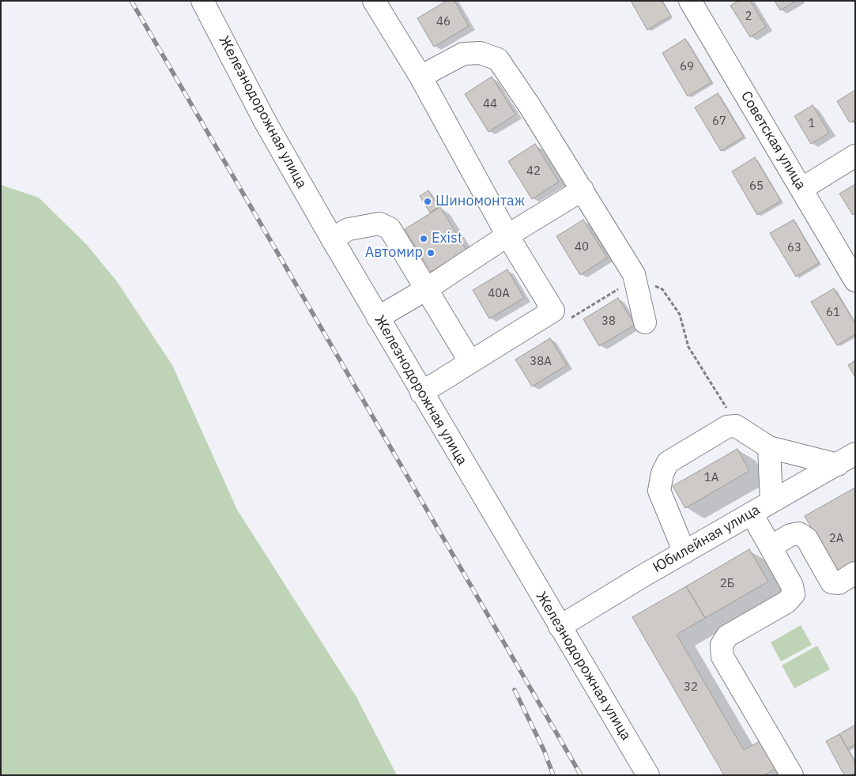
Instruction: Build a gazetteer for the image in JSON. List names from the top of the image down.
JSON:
{
  "streets": {
    "main road": ["Железнодорожная улица", "Советская улица", "Юбилейная улица"]
  },
  "crossings": [
    ["Железнодорожная улица", "Юбилейная улица"]
  ],
  "places": ["Шиномонтаж", "Exist", "Автомир"],
  "house_numbers": [
    "2",
    "46",
    "69",
    "44",
    "67",
    "1",
    "42",
    "65",
    "40",
    "63",
    "40А",
    "61",
    "38",
    "38А",
    "1А",
    "2А",
    "2Б",
    "32"
  ]
}
